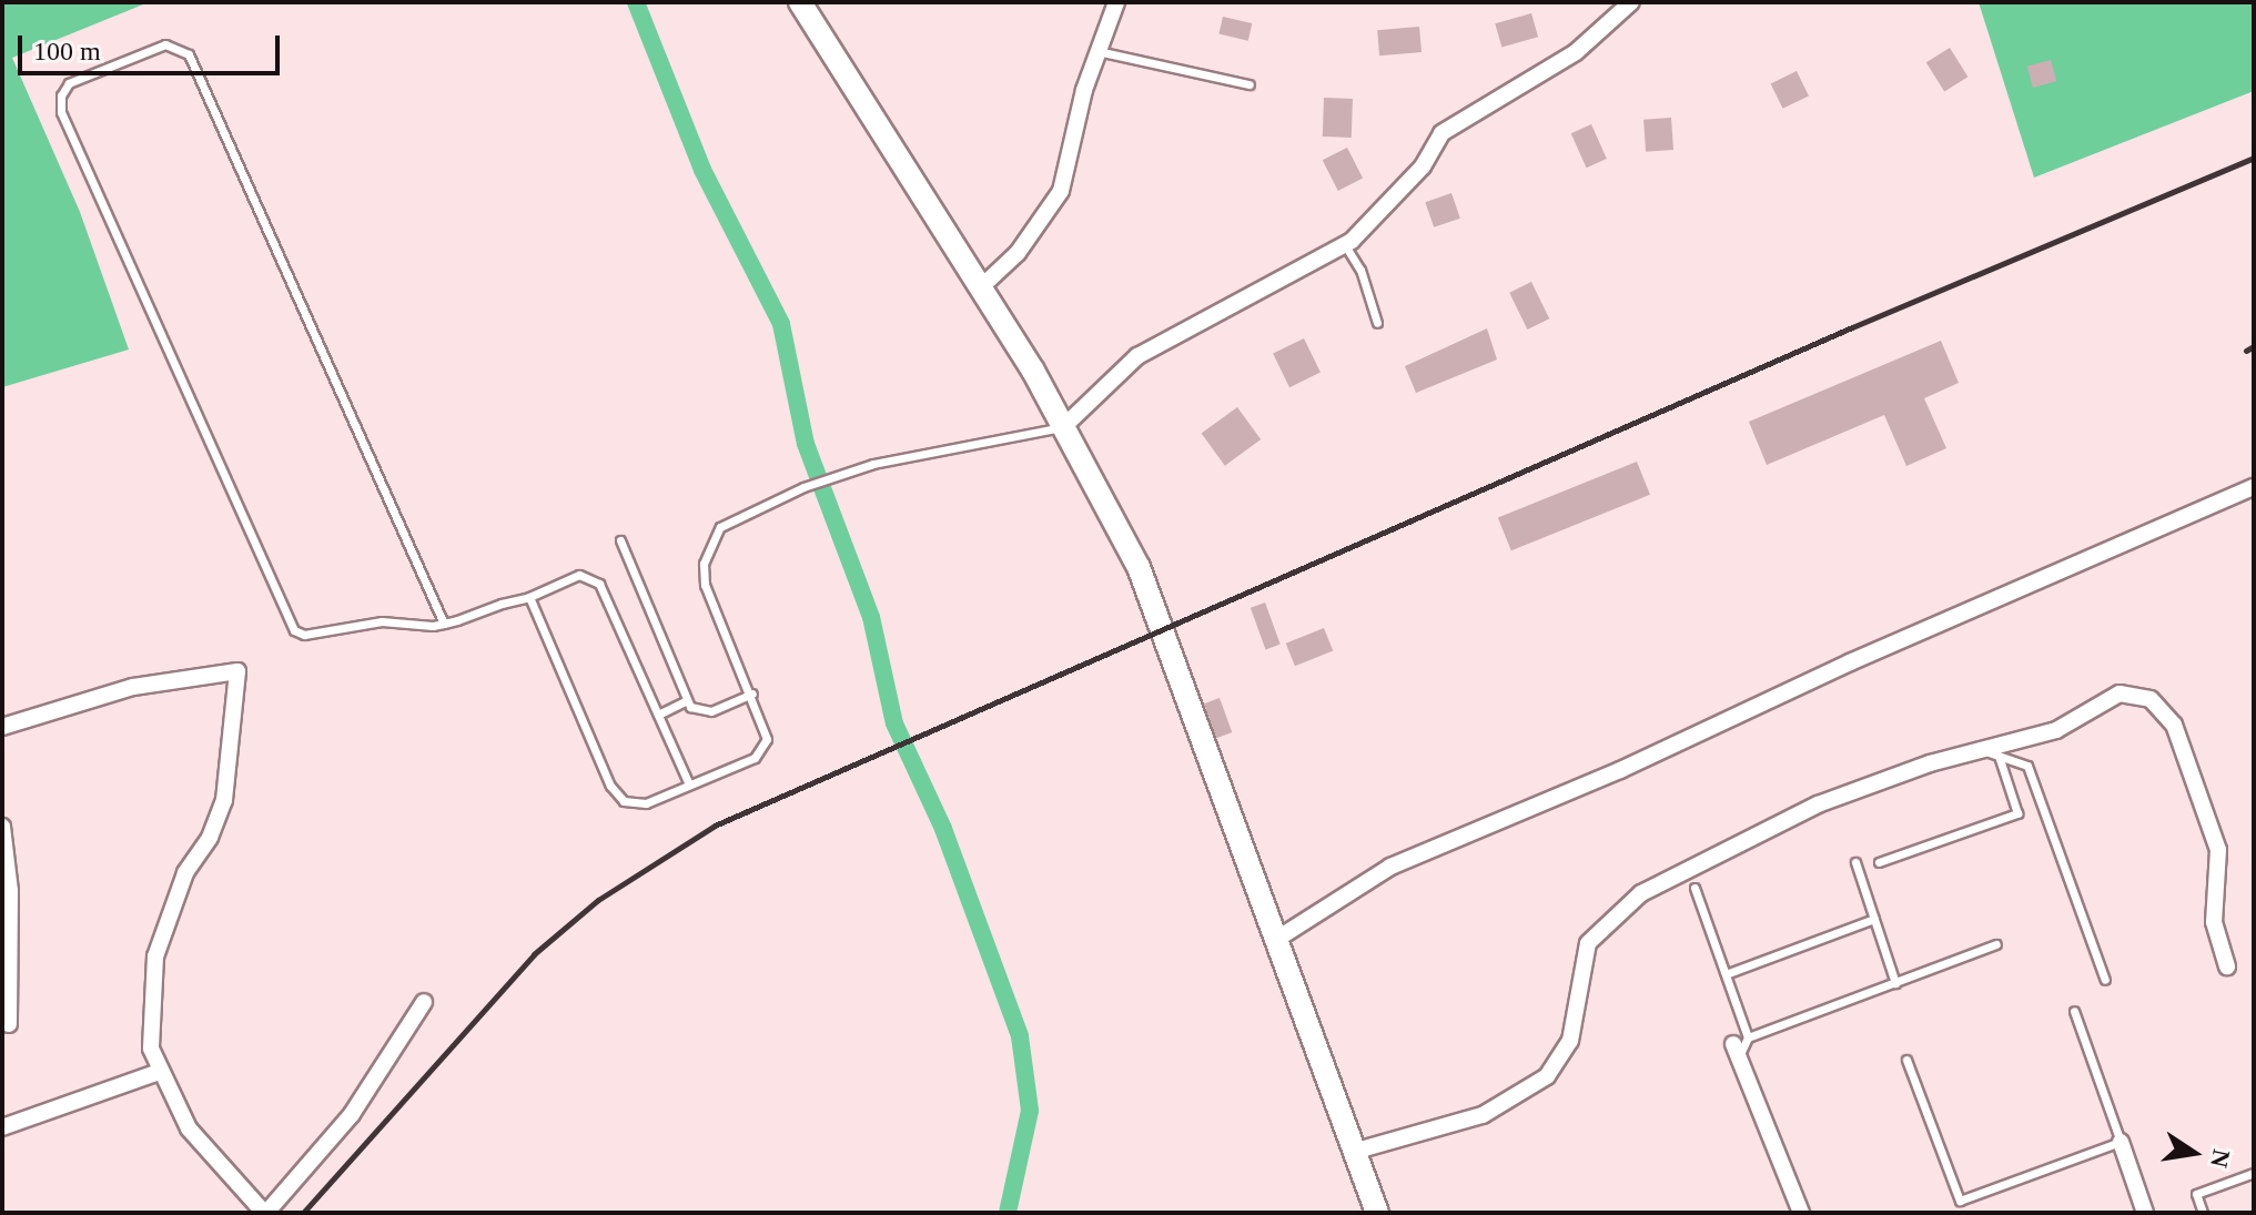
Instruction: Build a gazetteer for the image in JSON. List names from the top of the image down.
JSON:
{
  "scale_bar": "100 m",
  "north": "right"
}
